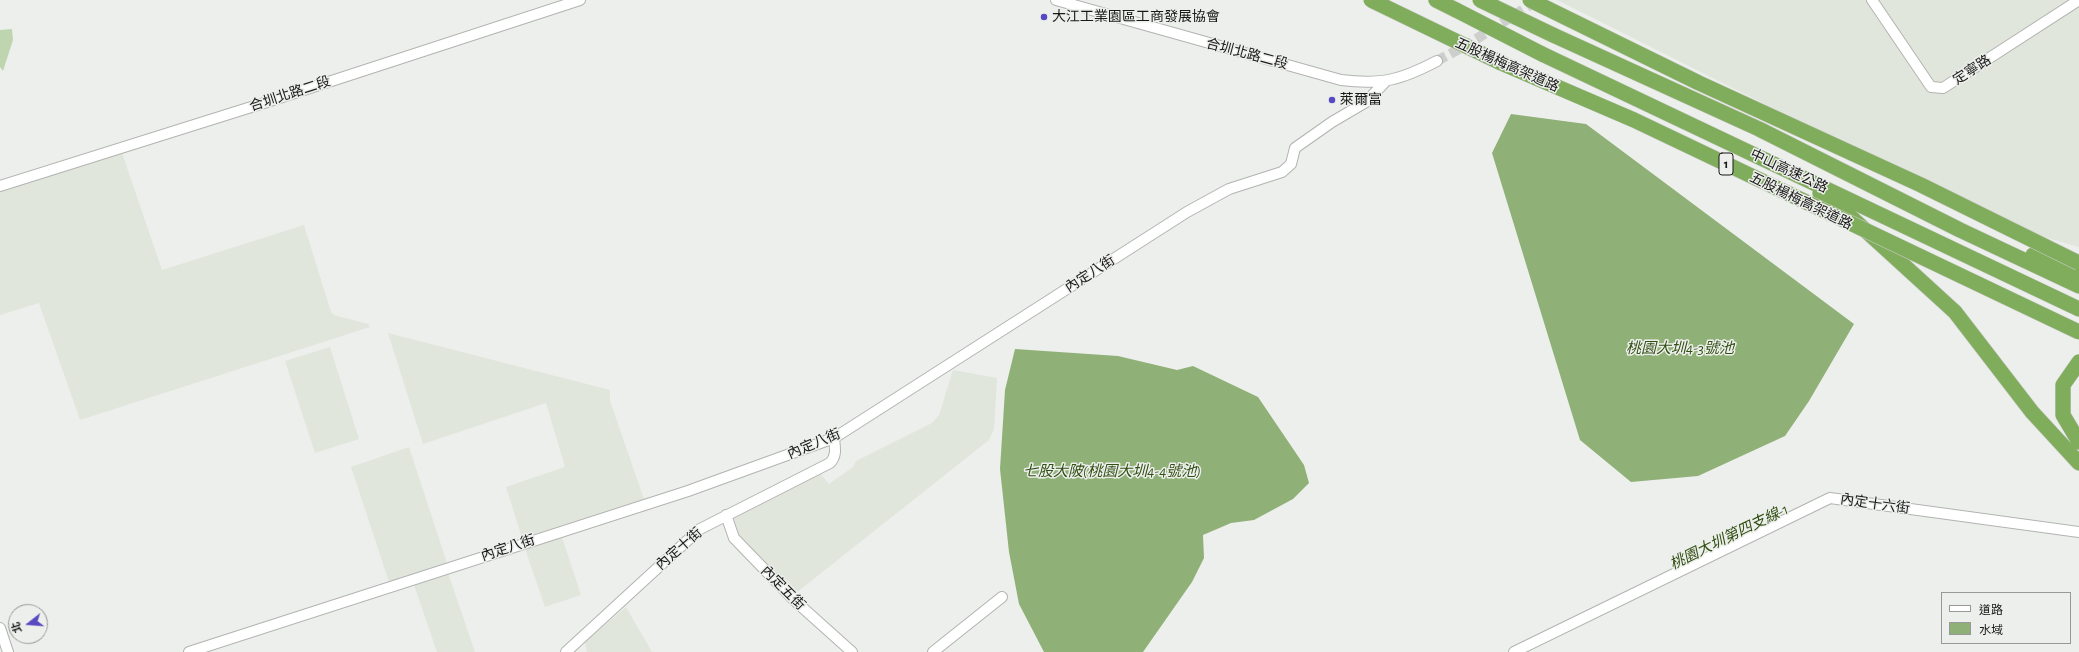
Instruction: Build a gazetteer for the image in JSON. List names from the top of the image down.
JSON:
{
  "streets": {
    "highway": ["五股楊梅高架道路", "1", "中山高速公路"],
    "street": [
      "合圳北路二段",
      "定寧路",
      "內定八街",
      "內定十六街",
      "內定十街",
      "內定五街"
    ]
  },
  "crossings": [
    ["合圳北路二段", "內定八街"],
    ["內定八街", "內定十街"],
    ["內定十街", "內定五街"]
  ],
  "water": ["桃園大圳4-3號池", "七股大陂(桃園大圳4-4號池)", "桃園大圳第四支線-1"],
  "places": ["大江工業園區工商發展協會", "萊爾富"],
  "legend": ["道路", "水域"],
  "north": "left"
}
